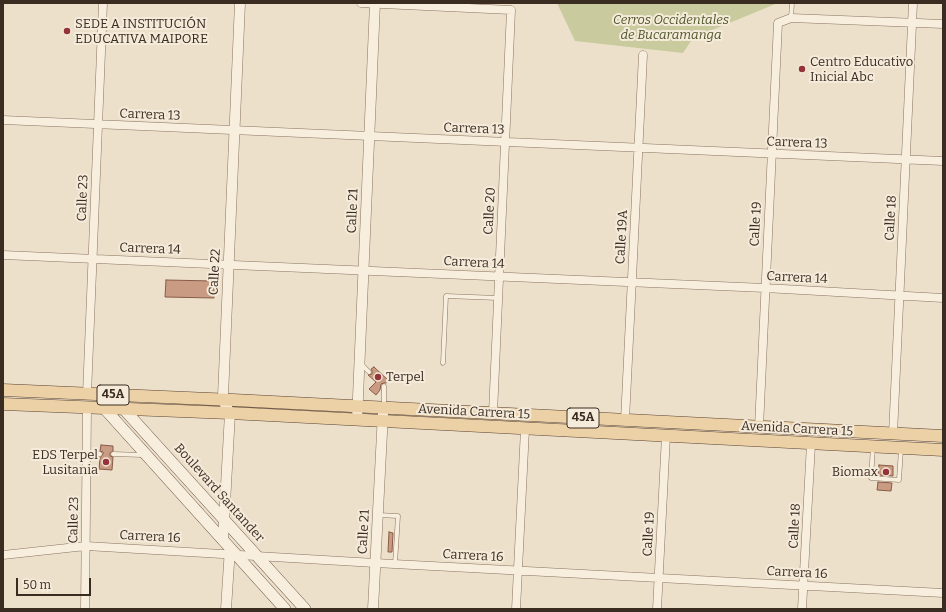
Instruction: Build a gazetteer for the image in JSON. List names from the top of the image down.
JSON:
{
  "streets": {
    "main road": ["45A", "Avenida Carrera 15", "Boulevard Santander"],
    "street": [
      "Carrera 13",
      "Calle 23",
      "Calle 21",
      "Calle 20",
      "Calle 18",
      "Calle 19",
      "Calle 19A",
      "Carrera 14",
      "Calle 22",
      "Carrera 16"
    ]
  },
  "crossings": [
    ["Carrera 13", "Calle 23"],
    ["Carrera 13", "Calle 21"],
    ["Carrera 13", "Calle 20"],
    ["Carrera 13", "Calle 18"],
    ["Carrera 13", "Calle 19"],
    ["Carrera 13", "Calle 19A"],
    ["Carrera 13", "Calle 22"],
    ["Calle 23", "Carrera 14"],
    ["Calle 23", "Avenida Carrera 15"],
    ["Calle 23", "Carrera 16"],
    ["Calle 21", "Calle 20"],
    ["Calle 21", "Carrera 14"],
    ["Calle 21", "Avenida Carrera 15"],
    ["Calle 21", "Carrera 16"],
    ["Calle 20", "Carrera 14"],
    ["Calle 20", "Avenida Carrera 15"],
    ["Calle 18", "Carrera 14"],
    ["Calle 18", "Avenida Carrera 15"],
    ["Calle 18", "Carrera 16"],
    ["Calle 19", "Carrera 14"],
    ["Calle 19", "Avenida Carrera 15"],
    ["Calle 19", "Carrera 16"],
    ["Calle 19A", "Carrera 14"],
    ["Calle 19A", "Avenida Carrera 15"],
    ["Carrera 14", "Calle 22"],
    ["Calle 22", "Avenida Carrera 15"],
    ["Avenida Carrera 15", "Boulevard Santander"],
    ["Boulevard Santander", "Carrera 16"]
  ],
  "parks": ["Cerros Occidentales de Bucaramanga"],
  "places": [
    "SEDE A INSTITUCIÓN EDUCATIVA MAIPORE",
    "Centro Educativo Inicial Abc",
    "Terpel",
    "EDS Terpel Lusitania",
    "Biomax"
  ],
  "scale_bar": "50 m"
}
